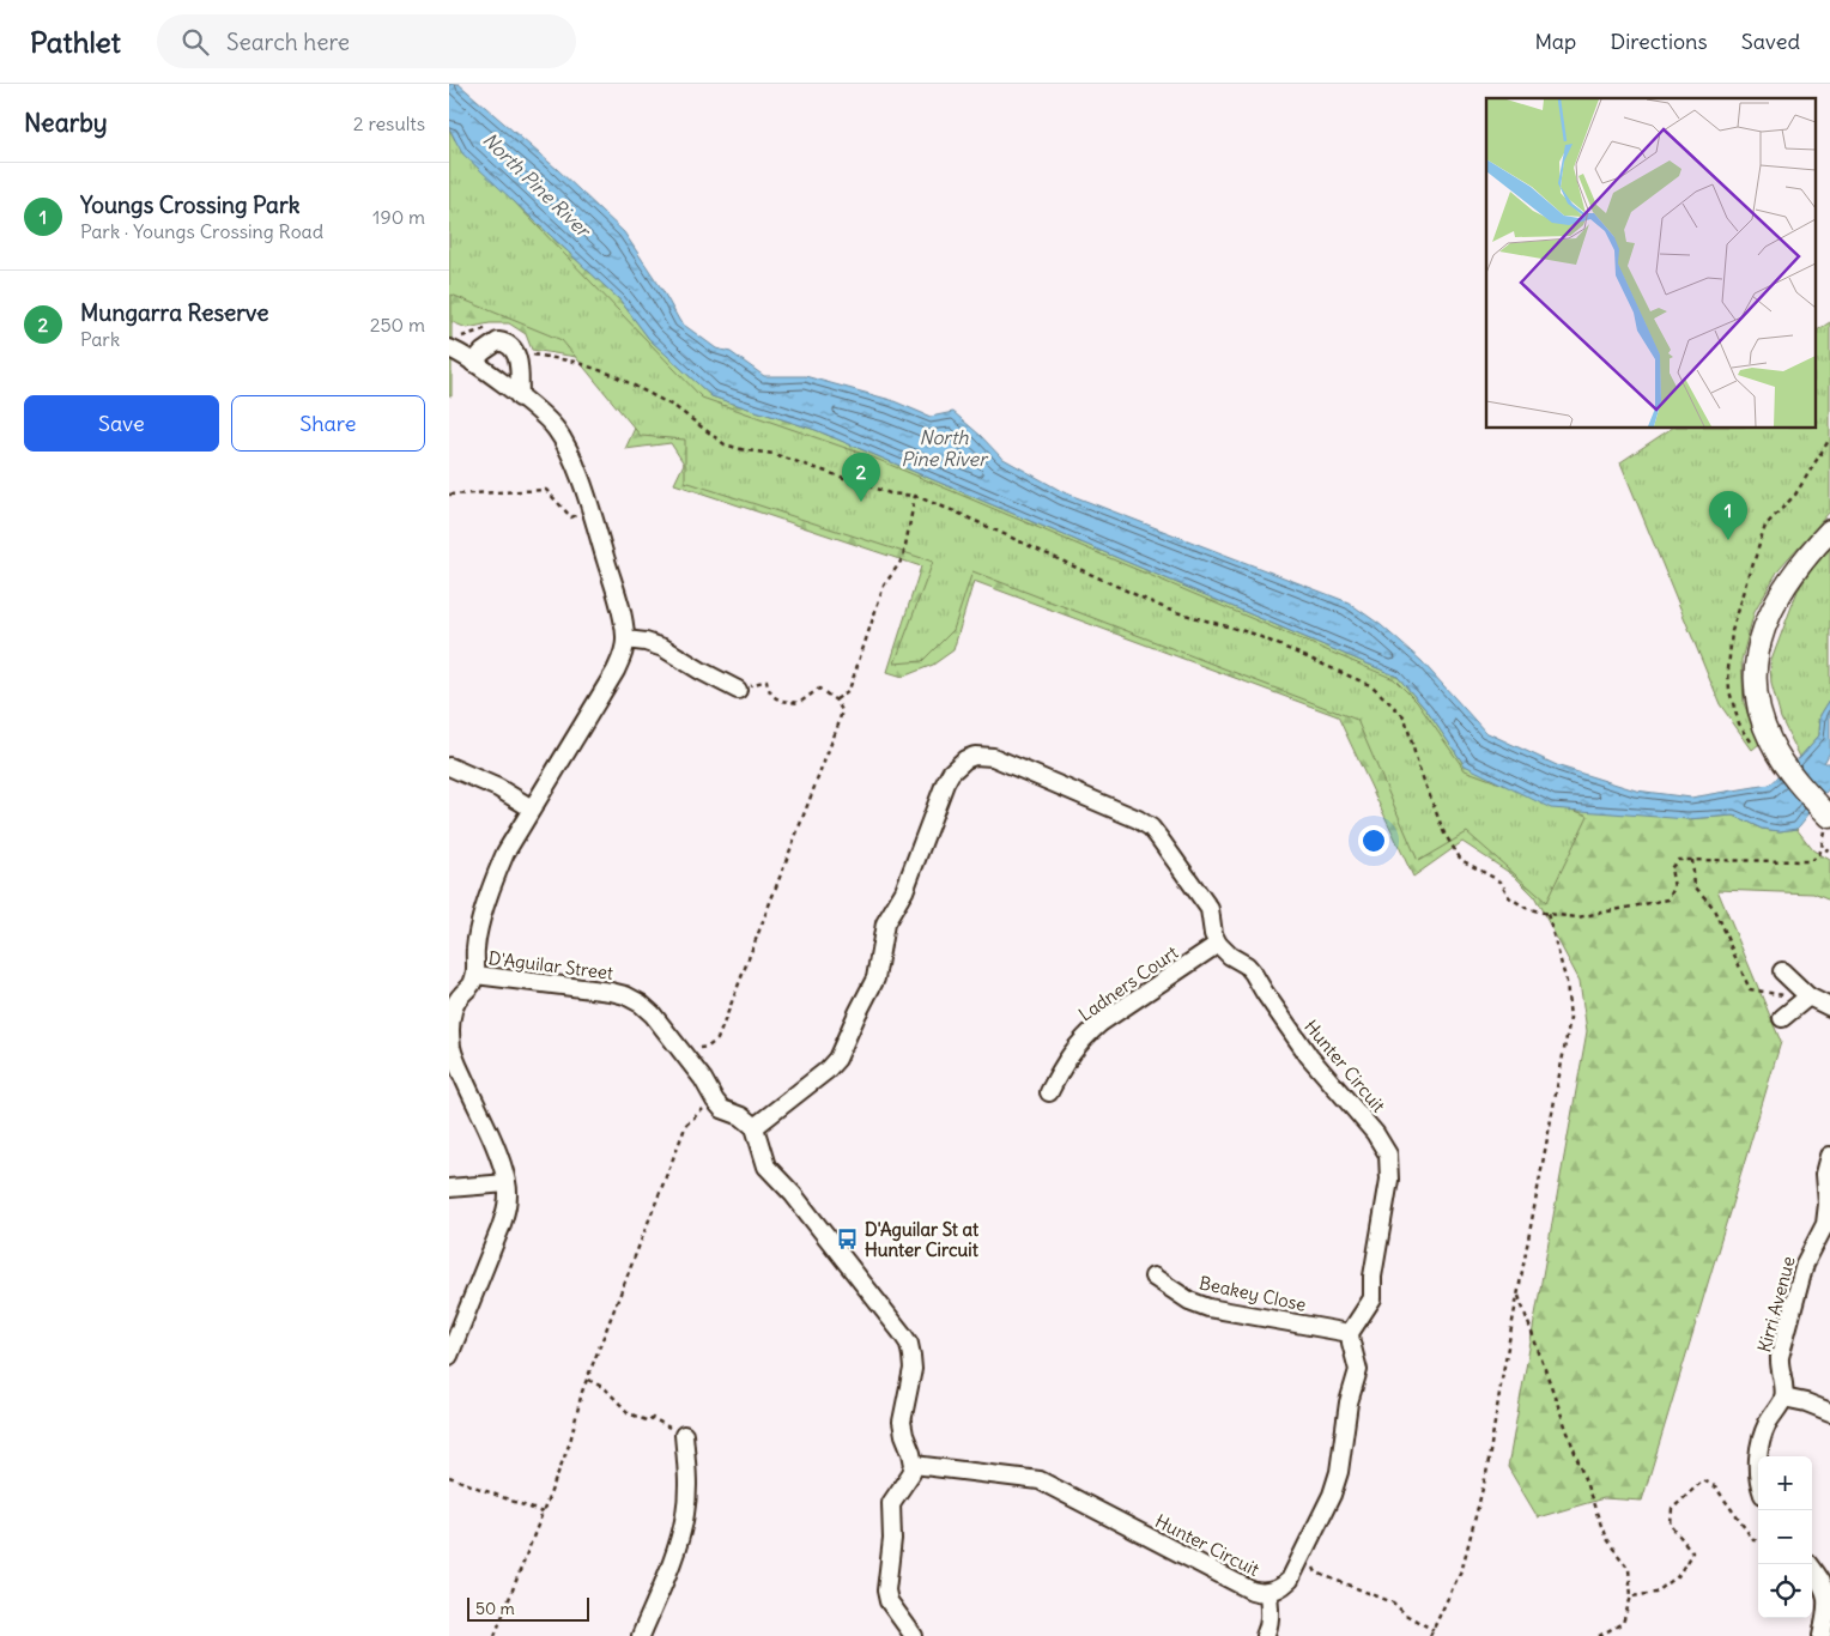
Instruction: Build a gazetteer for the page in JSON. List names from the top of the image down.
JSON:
{
  "streets": {
    "street": [
      "D'Aguilar Street",
      "Ladners Court",
      "Hunter Circuit",
      "Beakey Close",
      "Kirri Avenue"
    ]
  },
  "crossings": [
    ["Ladners Court", "Hunter Circuit"],
    ["Hunter Circuit", "Beakey Close"]
  ],
  "water": ["North Pine River"],
  "places": {
    "bus stop": ["D'Aguilar St at Hunter Circuit"]
  },
  "scale_bar": "50 m",
  "page": {
    "header": "Pathlet",
    "search": "Search here",
    "nav": ["Map", "Directions", "Saved"],
    "heading": ["Nearby", "2 results"],
    "list": [
      {
        "mark": "1",
        "name": "Youngs Crossing Park",
        "note": "Park · Youngs Crossing Road",
        "value": "190 m"
      },
      {
        "mark": "2",
        "name": "Mungarra Reserve",
        "note": "Park",
        "value": "250 m"
      }
    ],
    "buttons": ["Save", "Share"],
    "pins": ["2", "1"],
    "map_buttons": ["+", "−"],
    "scale": "50 m"
  }
}
